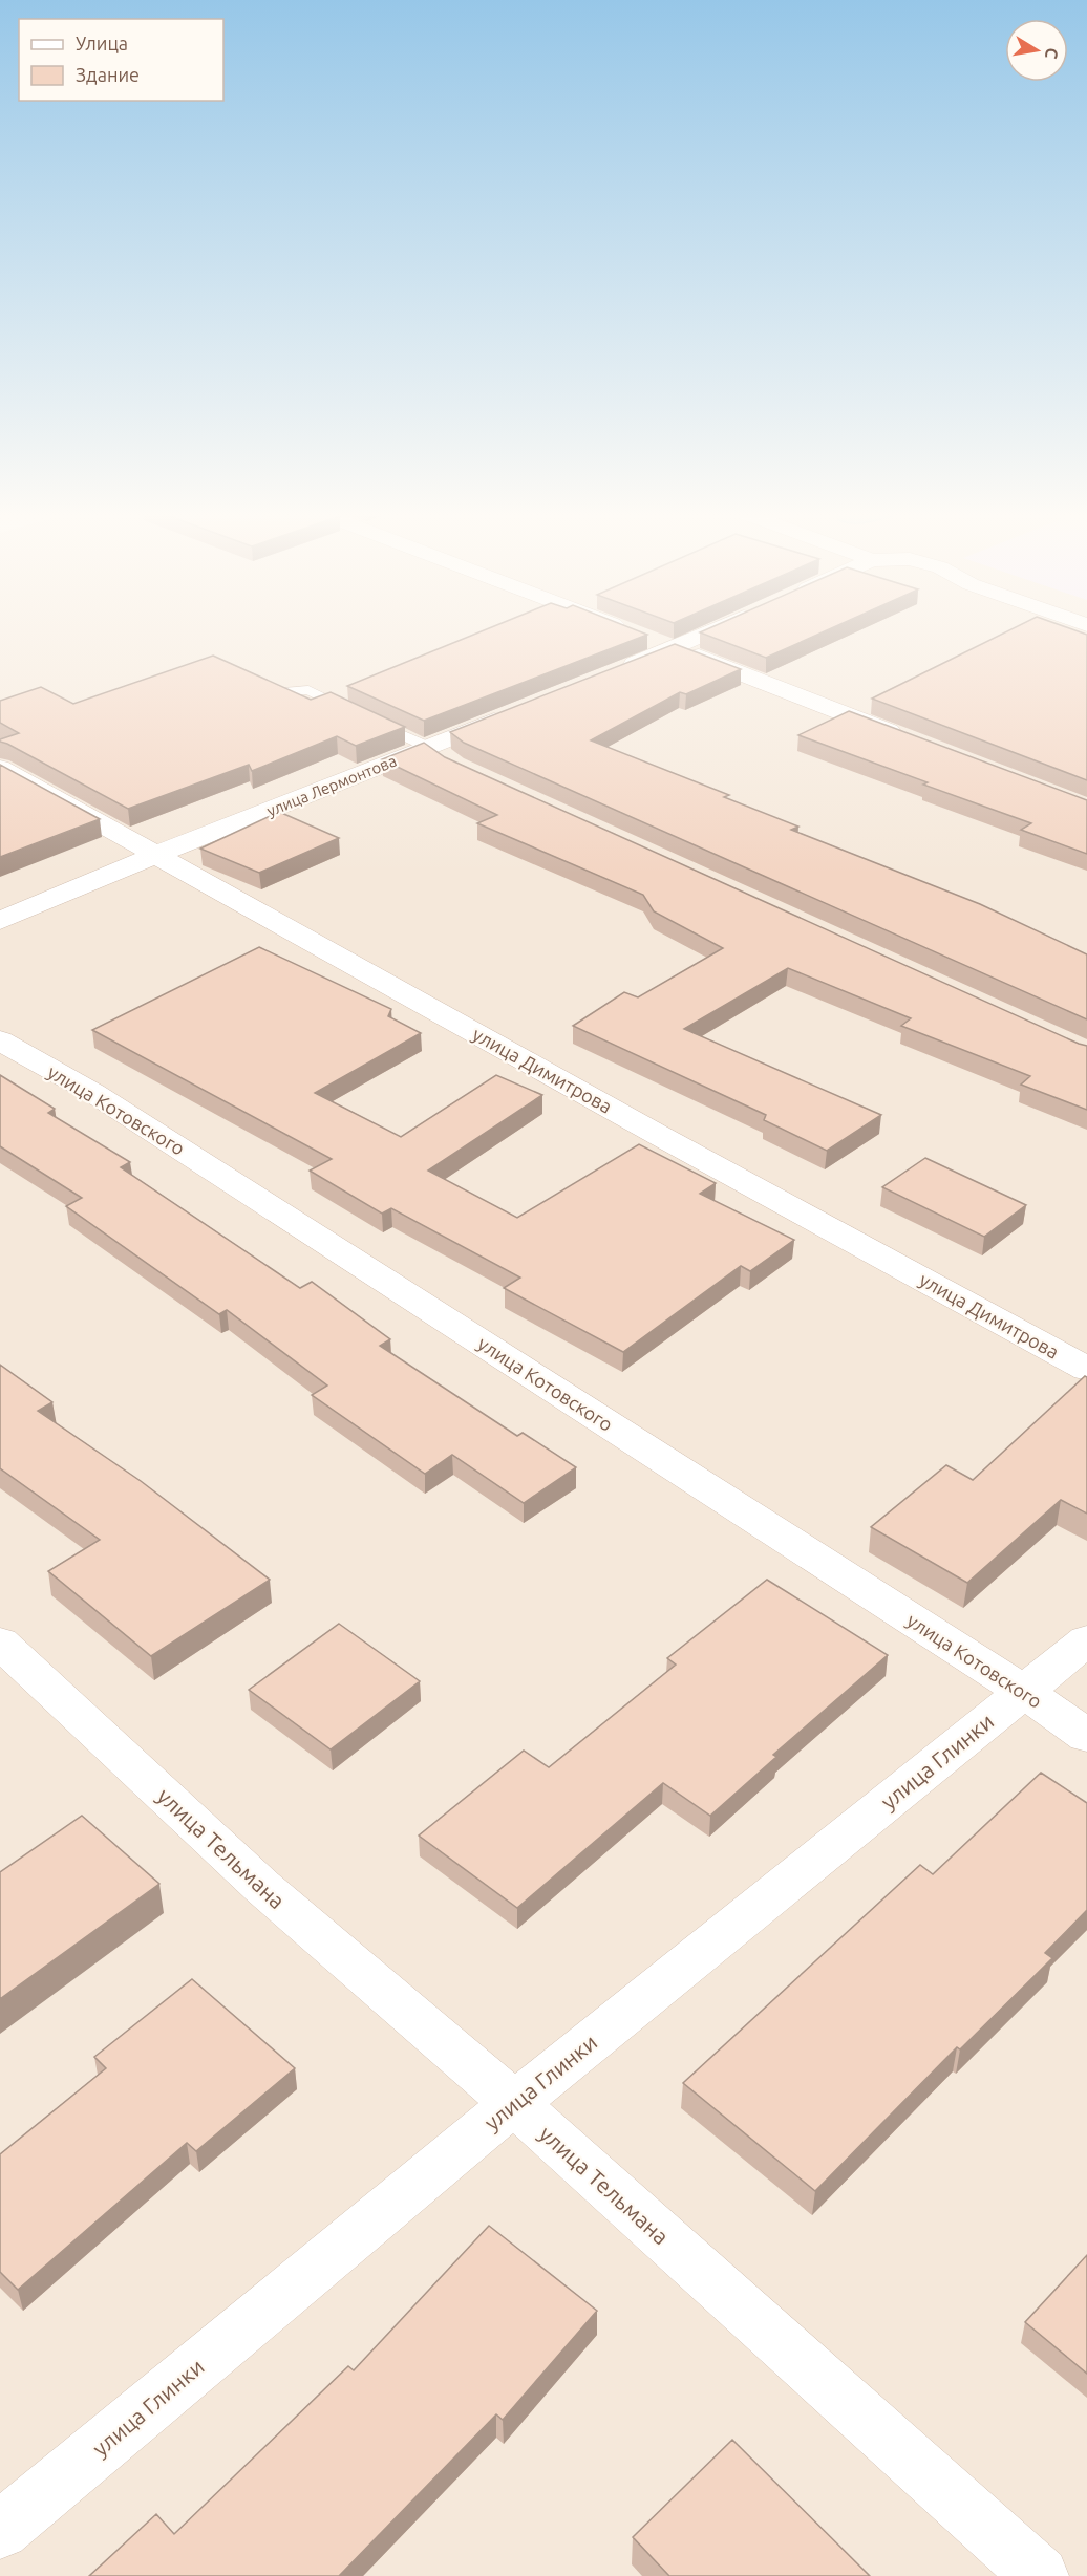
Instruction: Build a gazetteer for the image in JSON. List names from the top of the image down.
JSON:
{
  "streets": {
    "street": [
      "улица Лермонтова",
      "улица Димитрова",
      "улица Котовского",
      "улица Глинки",
      "улица Тельмана"
    ]
  },
  "crossings": [
    ["улица Лермонтова", "улица Димитрова"],
    ["улица Котовского", "улица Глинки"],
    ["улица Глинки", "улица Тельмана"]
  ],
  "legend": ["Улица", "Здание"],
  "north": "right"
}
